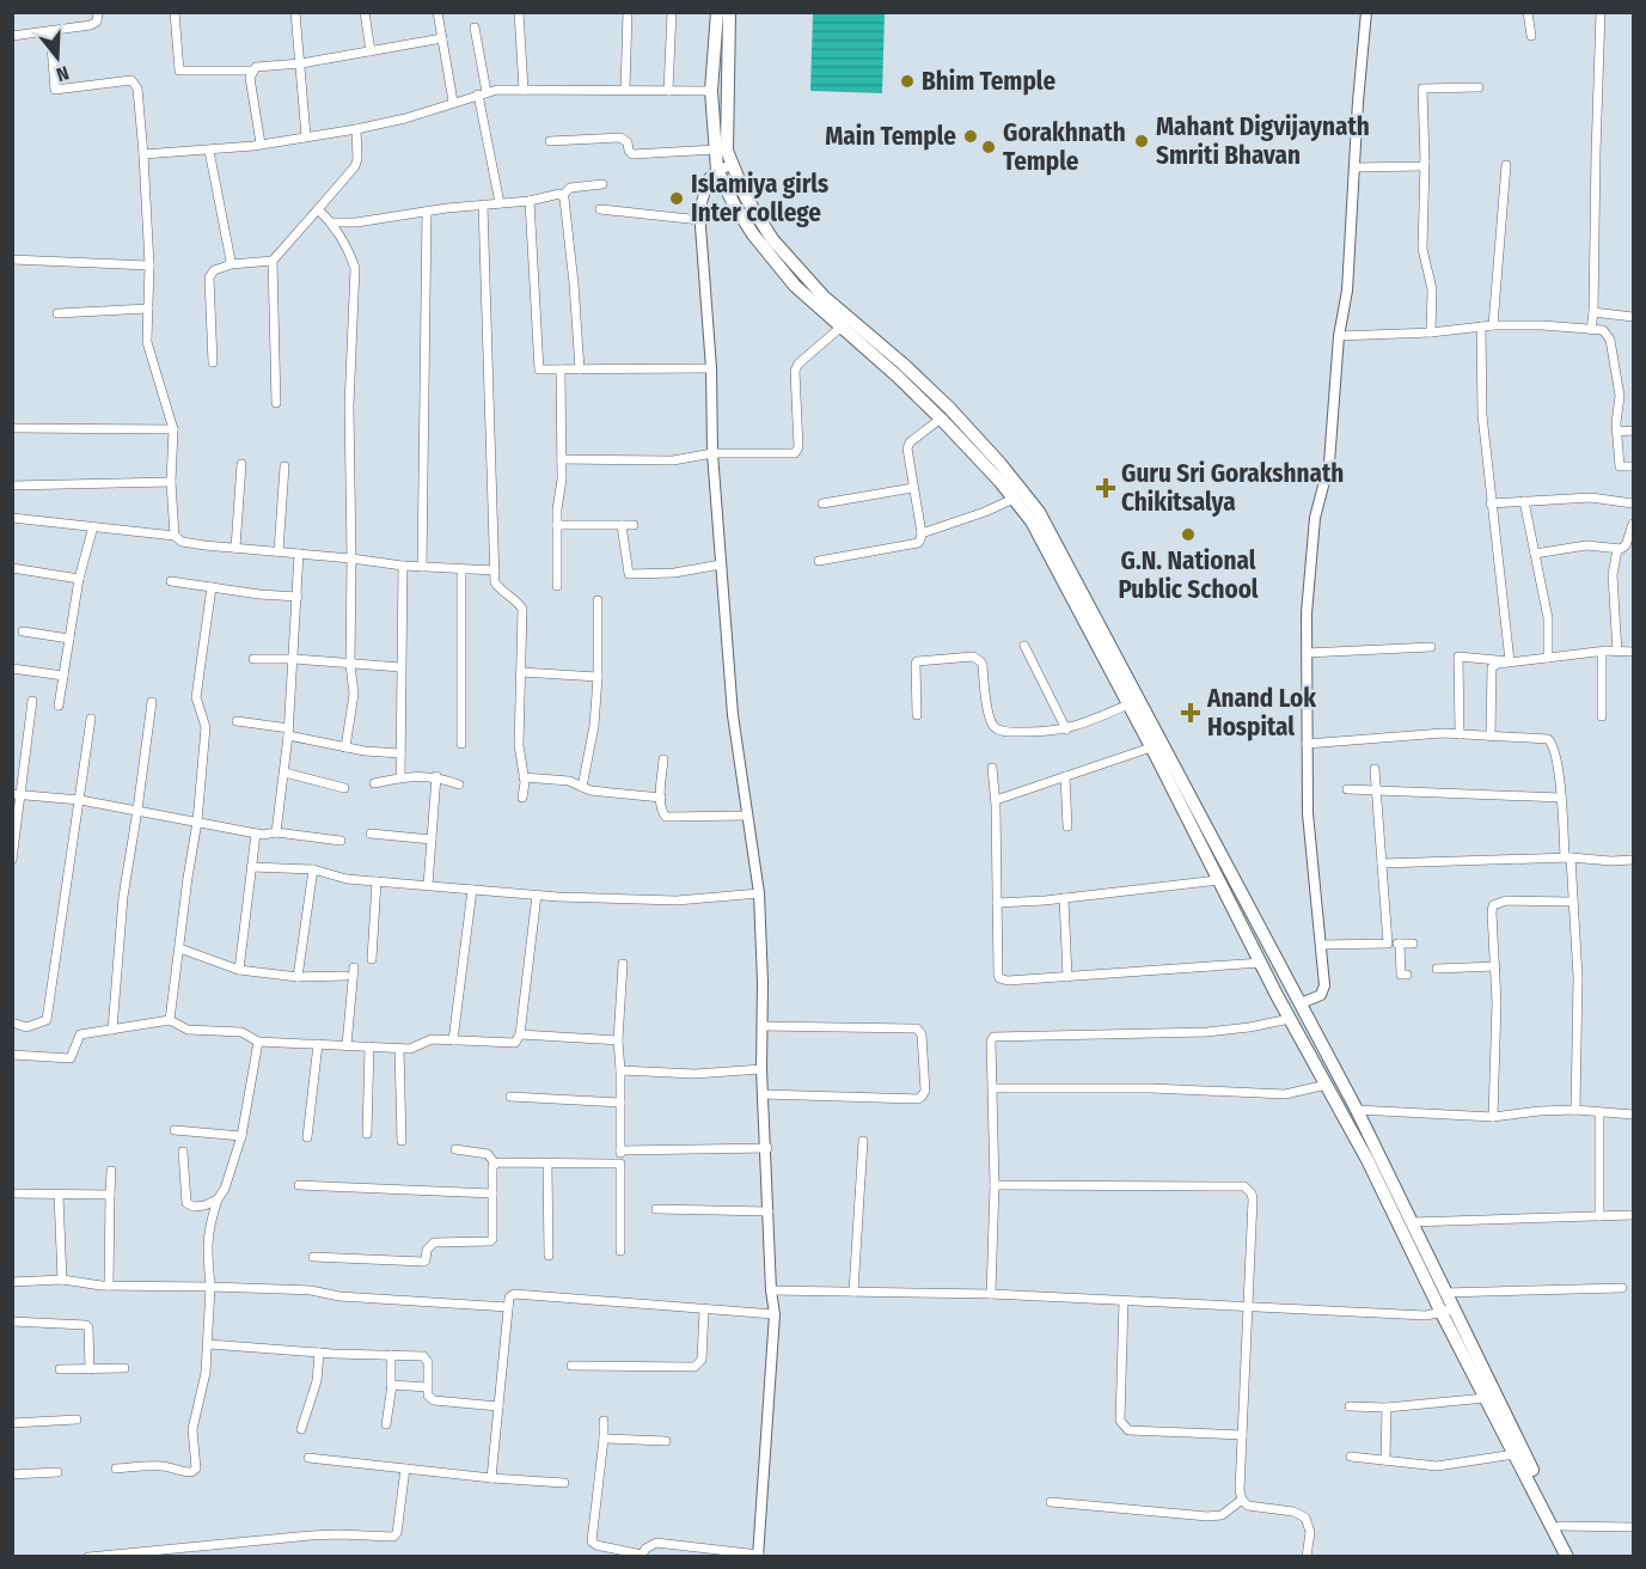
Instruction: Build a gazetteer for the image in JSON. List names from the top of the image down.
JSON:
{
  "places": {
    "other": [
      "Bhim Temple",
      "Main Temple",
      "Mahant Digvijaynath Smriti Bhavan",
      "Gorakhnath Temple",
      "Islamiya girls Inter college",
      "G.N. National Public School"
    ],
    "health": ["Guru Sri Gorakshnath Chikitsalya", "Anand Lok Hospital"]
  },
  "north": "bottom"
}
